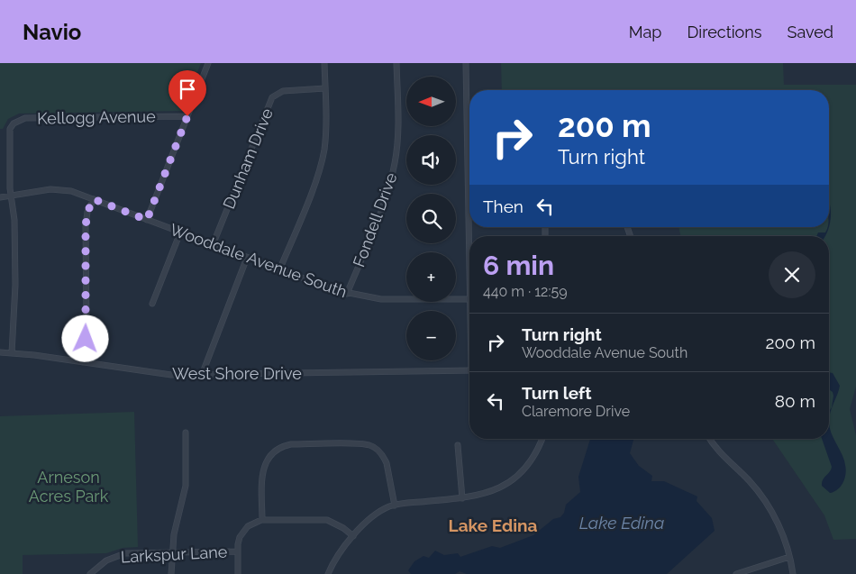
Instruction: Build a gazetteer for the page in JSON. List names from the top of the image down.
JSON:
{
  "streets": {
    "street": [
      "Kellogg Avenue",
      "Dunham Drive",
      "Fondell Drive",
      "Wooddale Avenue South",
      "West Shore Drive",
      "Larkspur Lane"
    ]
  },
  "crossings": [
    ["Kellogg Avenue", "Wooddale Avenue South"],
    ["Dunham Drive", "Wooddale Avenue South"],
    ["Fondell Drive", "Wooddale Avenue South"]
  ],
  "districts": ["Lake Edina"],
  "water": ["Lake Edina"],
  "parks": ["Arneson Acres Park"],
  "north": "left",
  "page": {
    "header": "Navio",
    "nav": ["Map", "Directions", "Saved"],
    "map_buttons": ["+", "−"],
    "turn": ["200 m", "Turn right"],
    "then": "Then",
    "heading": ["6 min", "440 m · 12:59"],
    "list": [
      {
        "name": "Turn right",
        "note": "Wooddale Avenue South",
        "value": "200 m"
      },
      {
        "name": "Turn left",
        "note": "Claremore Drive",
        "value": "80 m"
      }
    ]
  }
}
